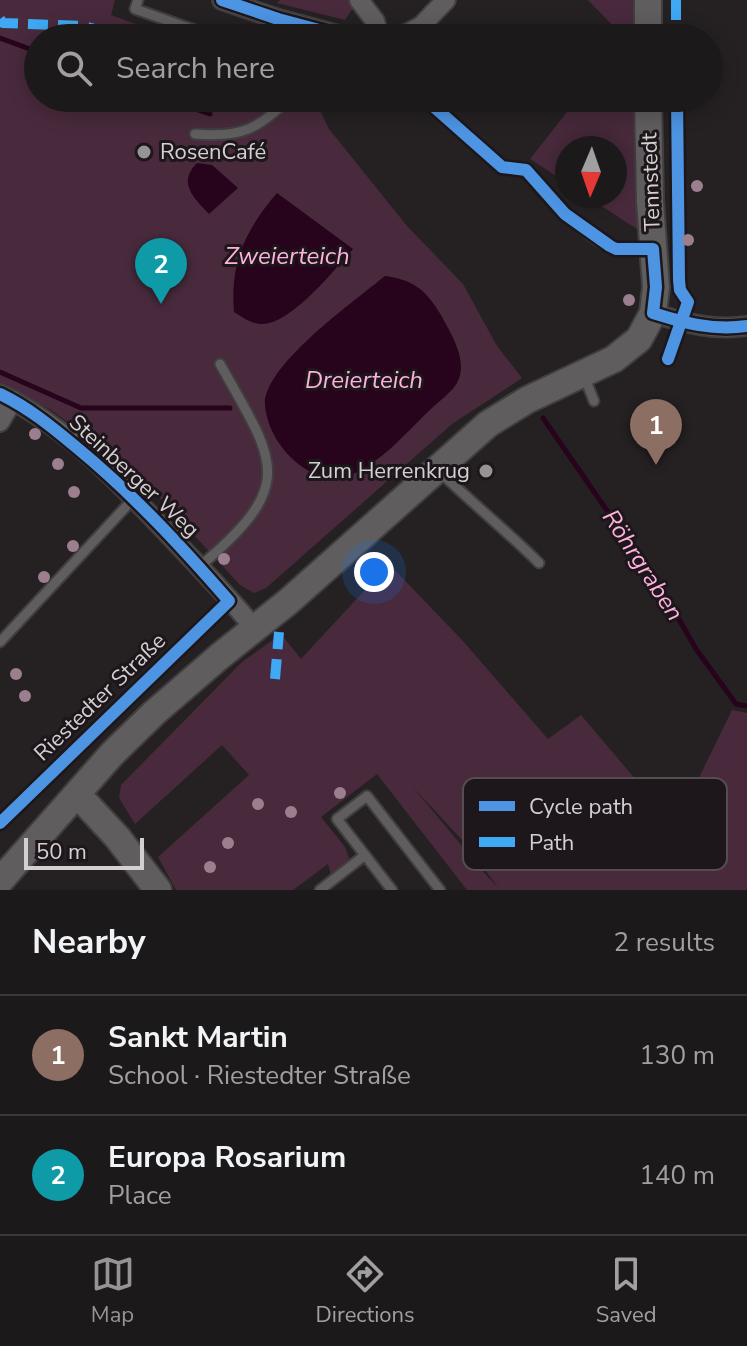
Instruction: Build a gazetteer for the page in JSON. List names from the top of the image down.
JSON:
{
  "streets": {
    "main road": ["Tennstedt"],
    "street": ["Steinberger Weg"],
    "lane": ["Riestedter Straße"]
  },
  "crossings": [
    ["Steinberger Weg", "Riestedter Straße"]
  ],
  "water": ["Zweierteich", "Dreierteich", "Röhrgraben"],
  "places": ["RosenCafé", "Zum Herrenkrug"],
  "legend": ["Cycle path", "Path"],
  "scale_bar": "50 m",
  "north": "bottom",
  "page": {
    "search": "Search here",
    "pins": ["2", "1"],
    "scale": "50 m",
    "heading": ["Nearby", "2 results"],
    "list": [
      {
        "mark": "1",
        "name": "Sankt Martin",
        "note": "School · Riestedter Straße",
        "value": "130 m"
      },
      {
        "mark": "2",
        "name": "Europa Rosarium",
        "note": "Place",
        "value": "140 m"
      }
    ],
    "nav": ["Map", "Directions", "Saved"]
  }
}
